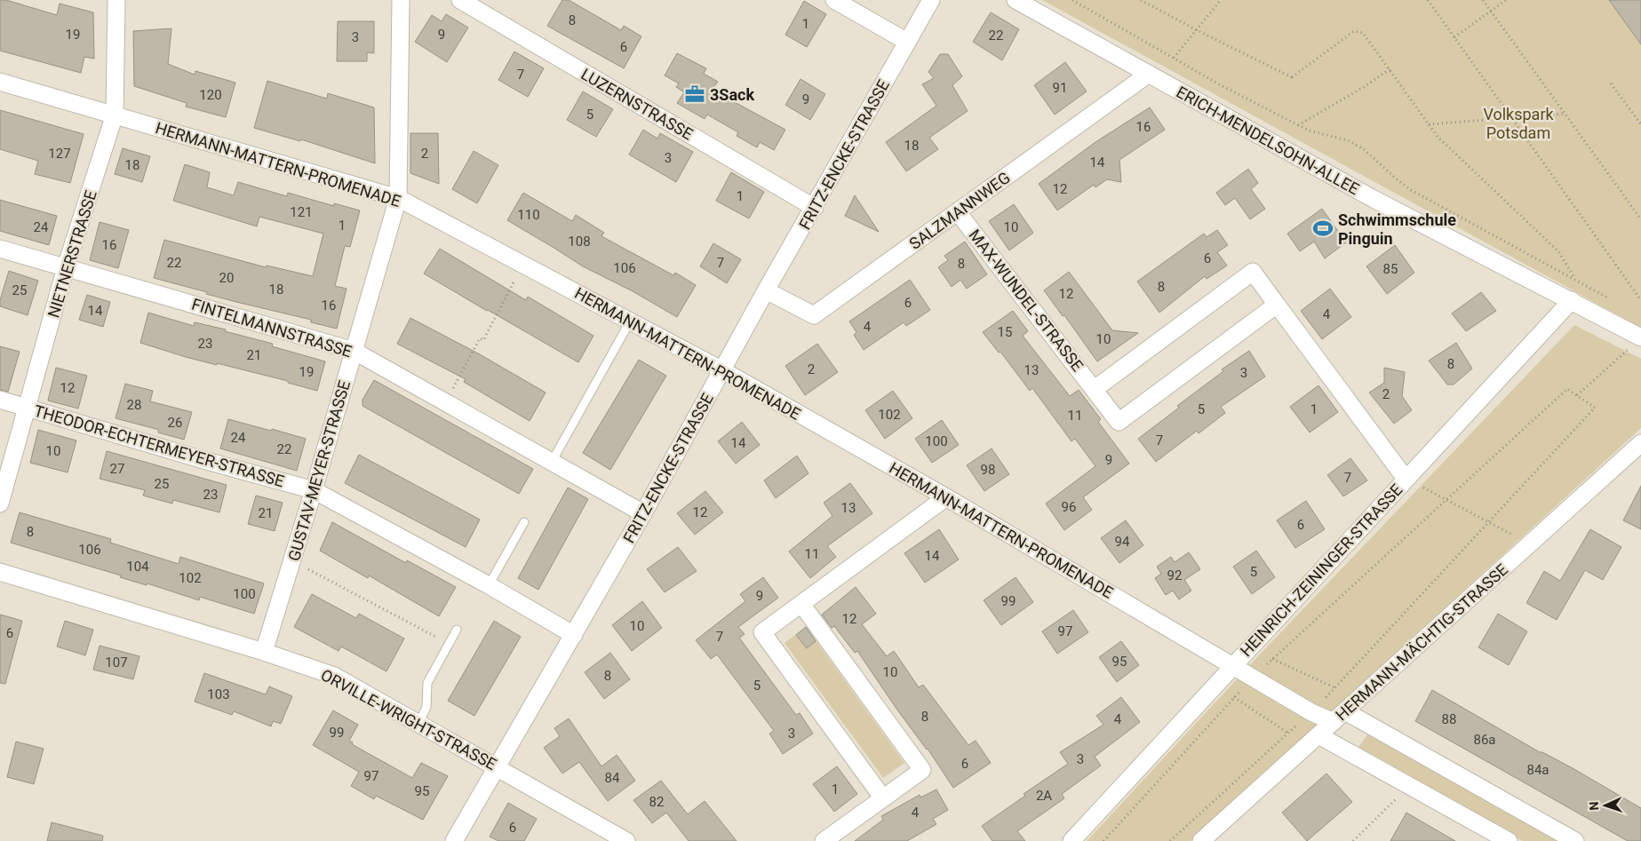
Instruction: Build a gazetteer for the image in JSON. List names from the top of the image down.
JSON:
{
  "streets": {
    "street": [
      "LUZERNSTRASSE",
      "ERICH-MENDELSOHN-ALLEE",
      "FRITZ-ENCKE-STRASSE",
      "HERMANN-MATTERN-PROMENADE",
      "SALZMANNWEG",
      "NIETNERSTRASSE",
      "MAX-WUNDEL-STRASSE",
      "FINTELMANNSTRASSE",
      "THEODOR-ECHTERMEYER-STRASSE",
      "GUSTAV-MEYER-STRASSE",
      "HEINRICH-ZEININGER-STRASSE",
      "HERMANN-MÄCHTIG-STRASSE",
      "ORVILLE-WRIGHT-STRASSE"
    ]
  },
  "crossings": [
    ["LUZERNSTRASSE", "FRITZ-ENCKE-STRASSE"],
    ["ERICH-MENDELSOHN-ALLEE", "SALZMANNWEG"],
    ["ERICH-MENDELSOHN-ALLEE", "HEINRICH-ZEININGER-STRASSE"],
    ["FRITZ-ENCKE-STRASSE", "HERMANN-MATTERN-PROMENADE"],
    ["FRITZ-ENCKE-STRASSE", "SALZMANNWEG"],
    ["FRITZ-ENCKE-STRASSE", "FINTELMANNSTRASSE"],
    ["FRITZ-ENCKE-STRASSE", "THEODOR-ECHTERMEYER-STRASSE"],
    ["FRITZ-ENCKE-STRASSE", "ORVILLE-WRIGHT-STRASSE"],
    ["HERMANN-MATTERN-PROMENADE", "NIETNERSTRASSE"],
    ["HERMANN-MATTERN-PROMENADE", "GUSTAV-MEYER-STRASSE"],
    ["HERMANN-MATTERN-PROMENADE", "HEINRICH-ZEININGER-STRASSE"],
    ["HERMANN-MATTERN-PROMENADE", "HERMANN-MÄCHTIG-STRASSE"],
    ["SALZMANNWEG", "MAX-WUNDEL-STRASSE"],
    ["NIETNERSTRASSE", "FINTELMANNSTRASSE"],
    ["NIETNERSTRASSE", "THEODOR-ECHTERMEYER-STRASSE"],
    ["FINTELMANNSTRASSE", "GUSTAV-MEYER-STRASSE"],
    ["THEODOR-ECHTERMEYER-STRASSE", "GUSTAV-MEYER-STRASSE"],
    ["GUSTAV-MEYER-STRASSE", "ORVILLE-WRIGHT-STRASSE"]
  ],
  "parks": ["Volkspark Potsdam"],
  "places": {
    "office": ["3Sack"],
    "sports": ["Schwimmschule Pinguin"]
  },
  "house_numbers": [
    "8",
    "1",
    "19",
    "9",
    "22",
    "3",
    "6",
    "7",
    "91",
    "120",
    "9",
    "5",
    "16",
    "18",
    "127",
    "2",
    "3",
    "14",
    "18",
    "12",
    "1",
    "121",
    "110",
    "1",
    "24",
    "10",
    "108",
    "16",
    "6",
    "22",
    "7",
    "8",
    "106",
    "85",
    "20",
    "8",
    "18",
    "25",
    "12",
    "6",
    "16",
    "14",
    "4",
    "4",
    "15",
    "10",
    "23",
    "21",
    "8",
    "2",
    "13",
    "19",
    "3",
    "12",
    "2",
    "28",
    "5",
    "1",
    "102",
    "11",
    "26",
    "24",
    "7",
    "100",
    "14",
    "22",
    "10",
    "9",
    "27",
    "98",
    "7",
    "25",
    "23",
    "96",
    "13",
    "12",
    "21",
    "6",
    "8",
    "94",
    "106",
    "11",
    "14",
    "104",
    "5",
    "92",
    "102",
    "100",
    "9",
    "99",
    "12",
    "10",
    "97",
    "6",
    "7",
    "95",
    "107",
    "10",
    "8",
    "5",
    "103",
    "8",
    "4",
    "88",
    "99",
    "3",
    "86a",
    "3",
    "6",
    "84a",
    "97",
    "84",
    "1",
    "95",
    "2A",
    "82",
    "4",
    "6"
  ],
  "north": "left"
}
